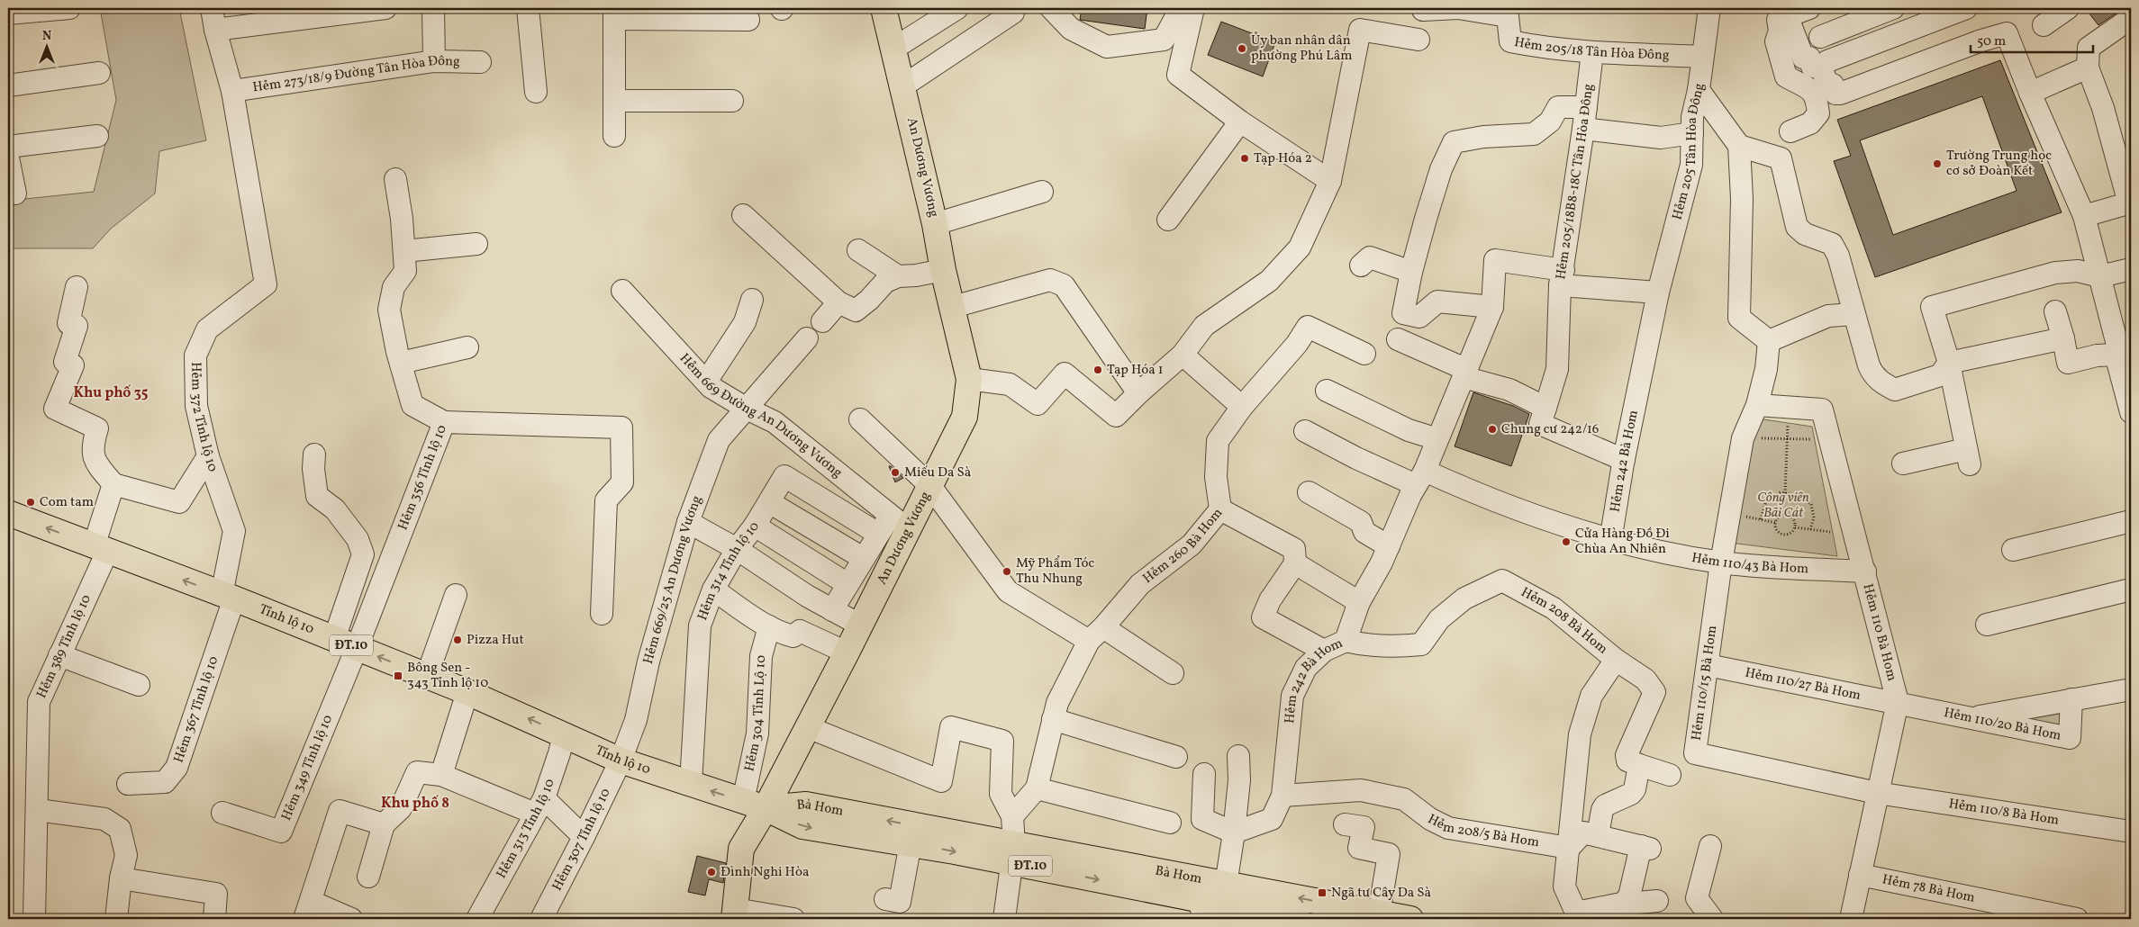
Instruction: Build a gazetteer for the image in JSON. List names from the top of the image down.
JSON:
{
  "streets": {
    "main road": [
      "An Dương Vương",
      "Tỉnh lộ 10",
      "ĐT.10",
      "Bà Hom"
    ],
    "street": [
      "Hẻm 205/18 Tân Hòa Đông",
      "Hẻm 273/18/9 Đường Tân Hòa Đông",
      "Hẻm 205 Tân Hòa Đông",
      "Hẻm 205/18B8-18C Tân Hòa Đông",
      "Hẻm 669 Đường An Dương Vương",
      "Hẻm 372 Tỉnh lộ 10",
      "Hẻm 242 Bà Hom",
      "Hẻm 356 Tỉnh lộ 10",
      "Hẻm 260 Bà Hom",
      "Hẻm 110/43 Bà Hom",
      "Hẻm 314 Tỉnh lộ 10",
      "Hẻm 669/25 An Dương Vương",
      "Hẻm 208 Bà Hom",
      "Hẻm 110 Bà Hom",
      "Hẻm 389 Tỉnh lộ 10",
      "Hẻm 110/15 Bà Hom",
      "Hẻm 110/27 Bà Hom",
      "Hẻm 367 Tỉnh lộ 10",
      "Hẻm 304 Tỉnh Lộ 10",
      "Hẻm 110/20 Bà Hom",
      "Hẻm 349 Tỉnh lộ 10",
      "Hẻm 110/8 Bà Hom",
      "Hẻm 313 Tỉnh lộ 10",
      "Hẻm 208/5 Bà Hom",
      "Hẻm 307 Tỉnh lộ 10",
      "Hẻm 78 Bà Hom"
    ]
  },
  "crossings": [
    ["Hẻm 205/18 Tân Hòa Đông", "Hẻm 205 Tân Hòa Đông"],
    ["Hẻm 205/18 Tân Hòa Đông", "Hẻm 205/18B8-18C Tân Hòa Đông"],
    ["Hẻm 273/18/9 Đường Tân Hòa Đông", "Hẻm 372 Tỉnh lộ 10"],
    ["Hẻm 205 Tân Hòa Đông", "Hẻm 242 Bà Hom"],
    ["An Dương Vương", "Hẻm 669 Đường An Dương Vương"],
    ["An Dương Vương", "Tỉnh lộ 10"],
    ["An Dương Vương", "Hẻm 304 Tỉnh Lộ 10"],
    ["An Dương Vương", "Bà Hom"],
    ["Hẻm 669 Đường An Dương Vương", "Hẻm 669/25 An Dương Vương"],
    ["Hẻm 372 Tỉnh lộ 10", "Tỉnh lộ 10"],
    ["Hẻm 372 Tỉnh lộ 10", "Hẻm 367 Tỉnh lộ 10"],
    ["Hẻm 242 Bà Hom", "Hẻm 110/43 Bà Hom"],
    ["Hẻm 242 Bà Hom", "Hẻm 208 Bà Hom"],
    ["Hẻm 242 Bà Hom", "Hẻm 208/5 Bà Hom"],
    ["Hẻm 356 Tỉnh lộ 10", "Tỉnh lộ 10"],
    ["Hẻm 356 Tỉnh lộ 10", "Hẻm 349 Tỉnh lộ 10"],
    ["Hẻm 110/43 Bà Hom", "Hẻm 110 Bà Hom"],
    ["Hẻm 110/43 Bà Hom", "Hẻm 110/15 Bà Hom"],
    ["Hẻm 314 Tỉnh lộ 10", "Tỉnh lộ 10"],
    ["Hẻm 669/25 An Dương Vương", "Tỉnh lộ 10"],
    ["Hẻm 669/25 An Dương Vương", "Hẻm 307 Tỉnh lộ 10"],
    ["Tỉnh lộ 10", "Hẻm 389 Tỉnh lộ 10"],
    ["Tỉnh lộ 10", "Hẻm 367 Tỉnh lộ 10"],
    ["Tỉnh lộ 10", "Hẻm 304 Tỉnh Lộ 10"],
    ["Tỉnh lộ 10", "Hẻm 349 Tỉnh lộ 10"],
    ["Tỉnh lộ 10", "Bà Hom"],
    ["Tỉnh lộ 10", "Hẻm 313 Tỉnh lộ 10"],
    ["Tỉnh lộ 10", "Hẻm 307 Tỉnh lộ 10"],
    ["Hẻm 208 Bà Hom", "Hẻm 208/5 Bà Hom"],
    ["Hẻm 110 Bà Hom", "Hẻm 110/15 Bà Hom"],
    ["Hẻm 110 Bà Hom", "Hẻm 110/27 Bà Hom"],
    ["Hẻm 110 Bà Hom", "Hẻm 110/20 Bà Hom"],
    ["Hẻm 110 Bà Hom", "Hẻm 110/8 Bà Hom"],
    ["Hẻm 110 Bà Hom", "Hẻm 78 Bà Hom"],
    ["Hẻm 110/15 Bà Hom", "Hẻm 110/27 Bà Hom"],
    ["Hẻm 110/15 Bà Hom", "Hẻm 110/8 Bà Hom"],
    ["Hẻm 110/27 Bà Hom", "Hẻm 110/20 Bà Hom"],
    ["Hẻm 304 Tỉnh Lộ 10", "Bà Hom"]
  ],
  "one_way": ["Tỉnh lộ 10"],
  "districts": ["Khu phố 35", "Khu phố 8"],
  "parks": ["Công viên Bãi Cát"],
  "places": {
    "other": [
      "Ủy ban nhân dân phường Phú Lâm",
      "Tạp Hóa 2",
      "Trường Trung học cơ sở Đoàn Kết",
      "Tạp Hóa 1",
      "Chung cư 242/16",
      "Miếu Da Sà",
      "Com tam",
      "Cửa Hàng Đồ Đi Chùa An Nhiên",
      "Mỹ Phẩm Tóc Thu Nhung",
      "Pizza Hut",
      "Đình Nghi Hòa"
    ],
    "transit": ["Bông Sen - 343 Tỉnh lộ 10", "Ngã tư Cây Da Sà"]
  },
  "scale_bar": "50 m",
  "north": "top"
}
